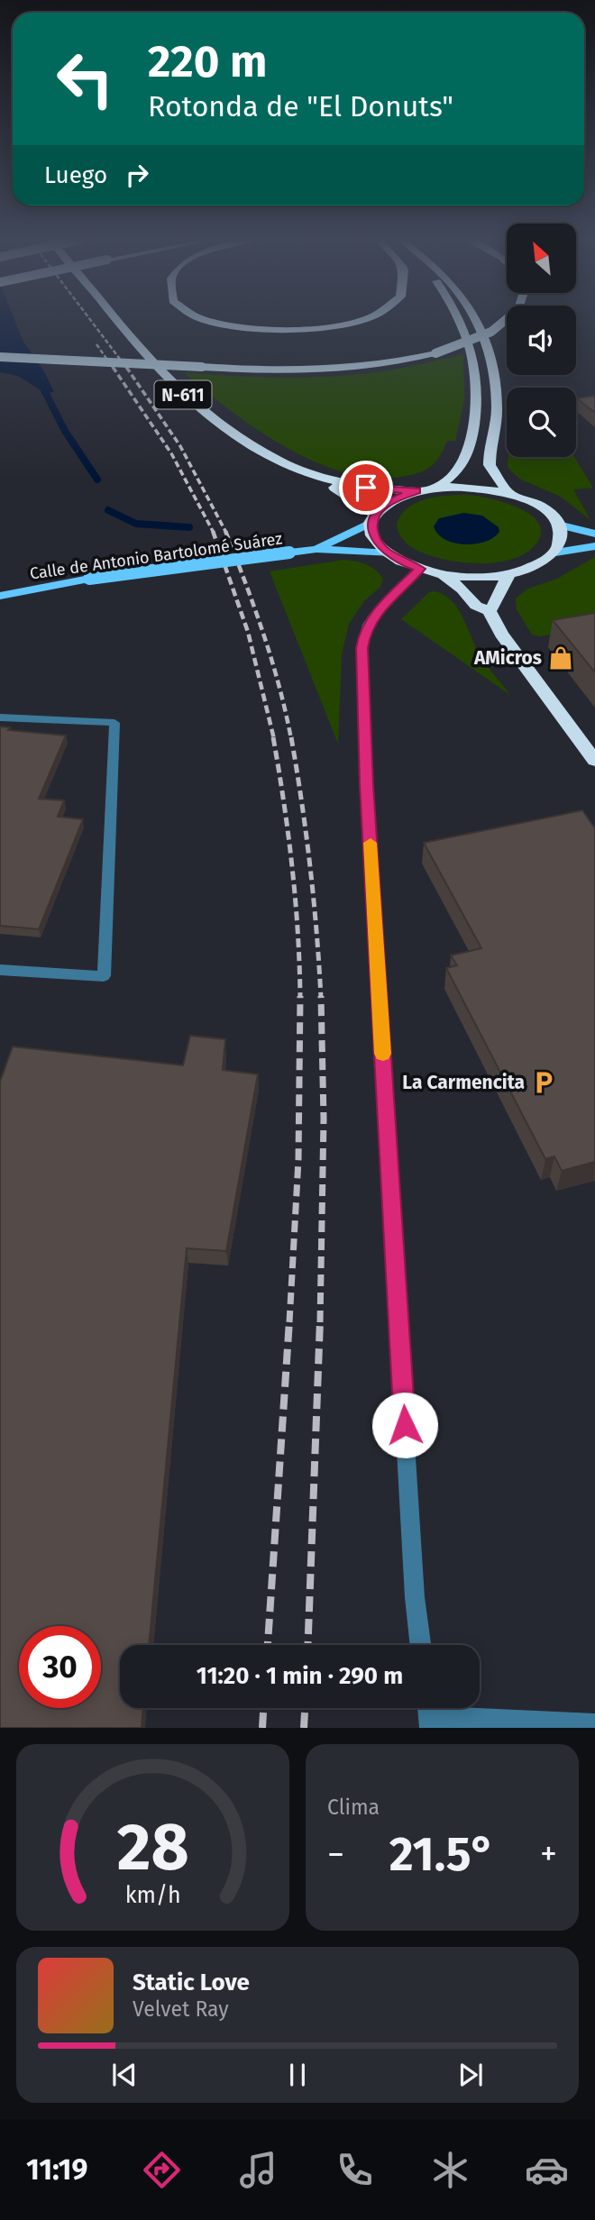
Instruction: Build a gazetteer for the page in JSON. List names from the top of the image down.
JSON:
{
  "streets": {
    "highway": ["N-611"],
    "main road": ["Calle de Antonio Bartolomé Suárez"]
  },
  "crossings": [
    ["N-611", "Calle de Antonio Bartolomé Suárez"]
  ],
  "places": {
    "shop": ["AMicros"],
    "parking": ["La Carmencita"]
  },
  "north": "top left",
  "page": {
    "turn": ["220 m", "Rotonda de \"El Donuts\""],
    "then": "Luego",
    "limit": "30",
    "trip": "11:20 · 1 min · 290 m",
    "tile": "Clima",
    "heat": ["−", "21.5°", "+"],
    "song": ["Static Love", "Velvet Ray"],
    "tabs": "11:19",
    "gauge": ["28", "km/h"]
  }
}
